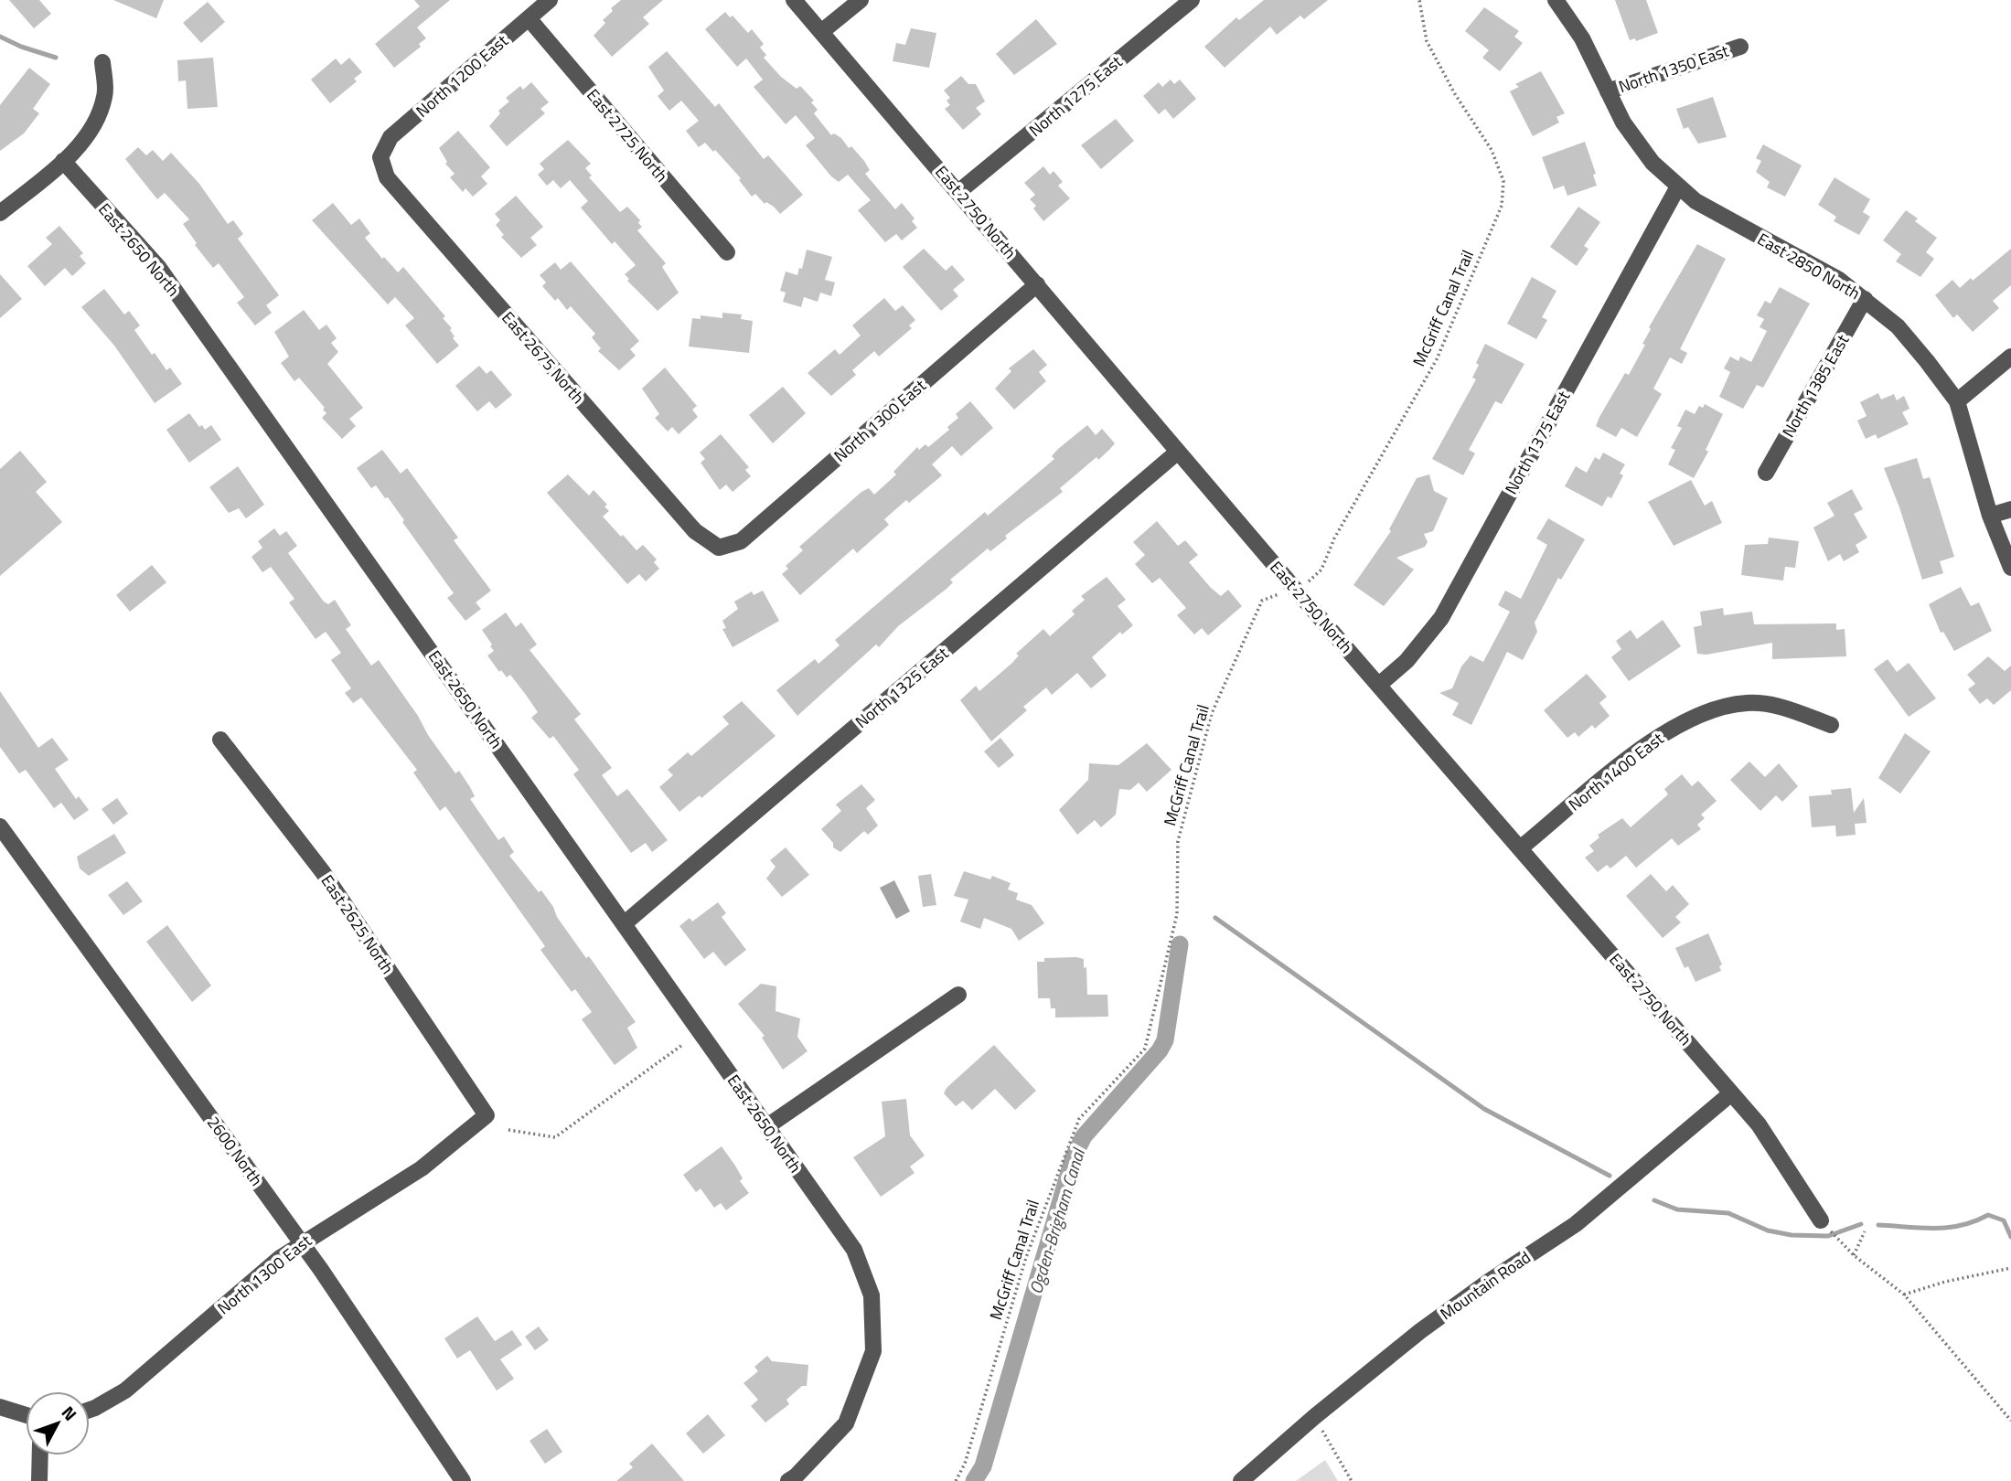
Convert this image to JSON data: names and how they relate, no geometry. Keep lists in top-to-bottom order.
{
  "streets": {
    "street": [
      "North 1350 East",
      "North 1200 East",
      "North 1275 East",
      "East 2725 North",
      "East 2750 North",
      "East 2650 North",
      "East 2850 North",
      "East 2675 North",
      "North 1385 East",
      "North 1300 East",
      "North 1375 East",
      "North 1325 East",
      "North 1400 East",
      "East 2625 North",
      "2600 North",
      "Mountain Road"
    ],
    "path": ["McGriff Canal Trail"]
  },
  "crossings": [
    ["North 1350 East", "East 2850 North"],
    ["North 1200 East", "East 2725 North"],
    ["North 1200 East", "East 2675 North"],
    ["North 1275 East", "East 2750 North"],
    ["East 2750 North", "McGriff Canal Trail"],
    ["East 2750 North", "North 1300 East"],
    ["East 2750 North", "North 1375 East"],
    ["East 2750 North", "North 1325 East"],
    ["East 2750 North", "North 1400 East"],
    ["East 2750 North", "Mountain Road"],
    ["East 2650 North", "North 1325 East"],
    ["East 2850 North", "North 1385 East"],
    ["East 2850 North", "North 1375 East"],
    ["East 2675 North", "North 1300 East"],
    ["North 1300 East", "East 2625 North"],
    ["North 1300 East", "2600 North"]
  ],
  "water": ["Ogden-Brigham Canal"],
  "north": "top right"
}
